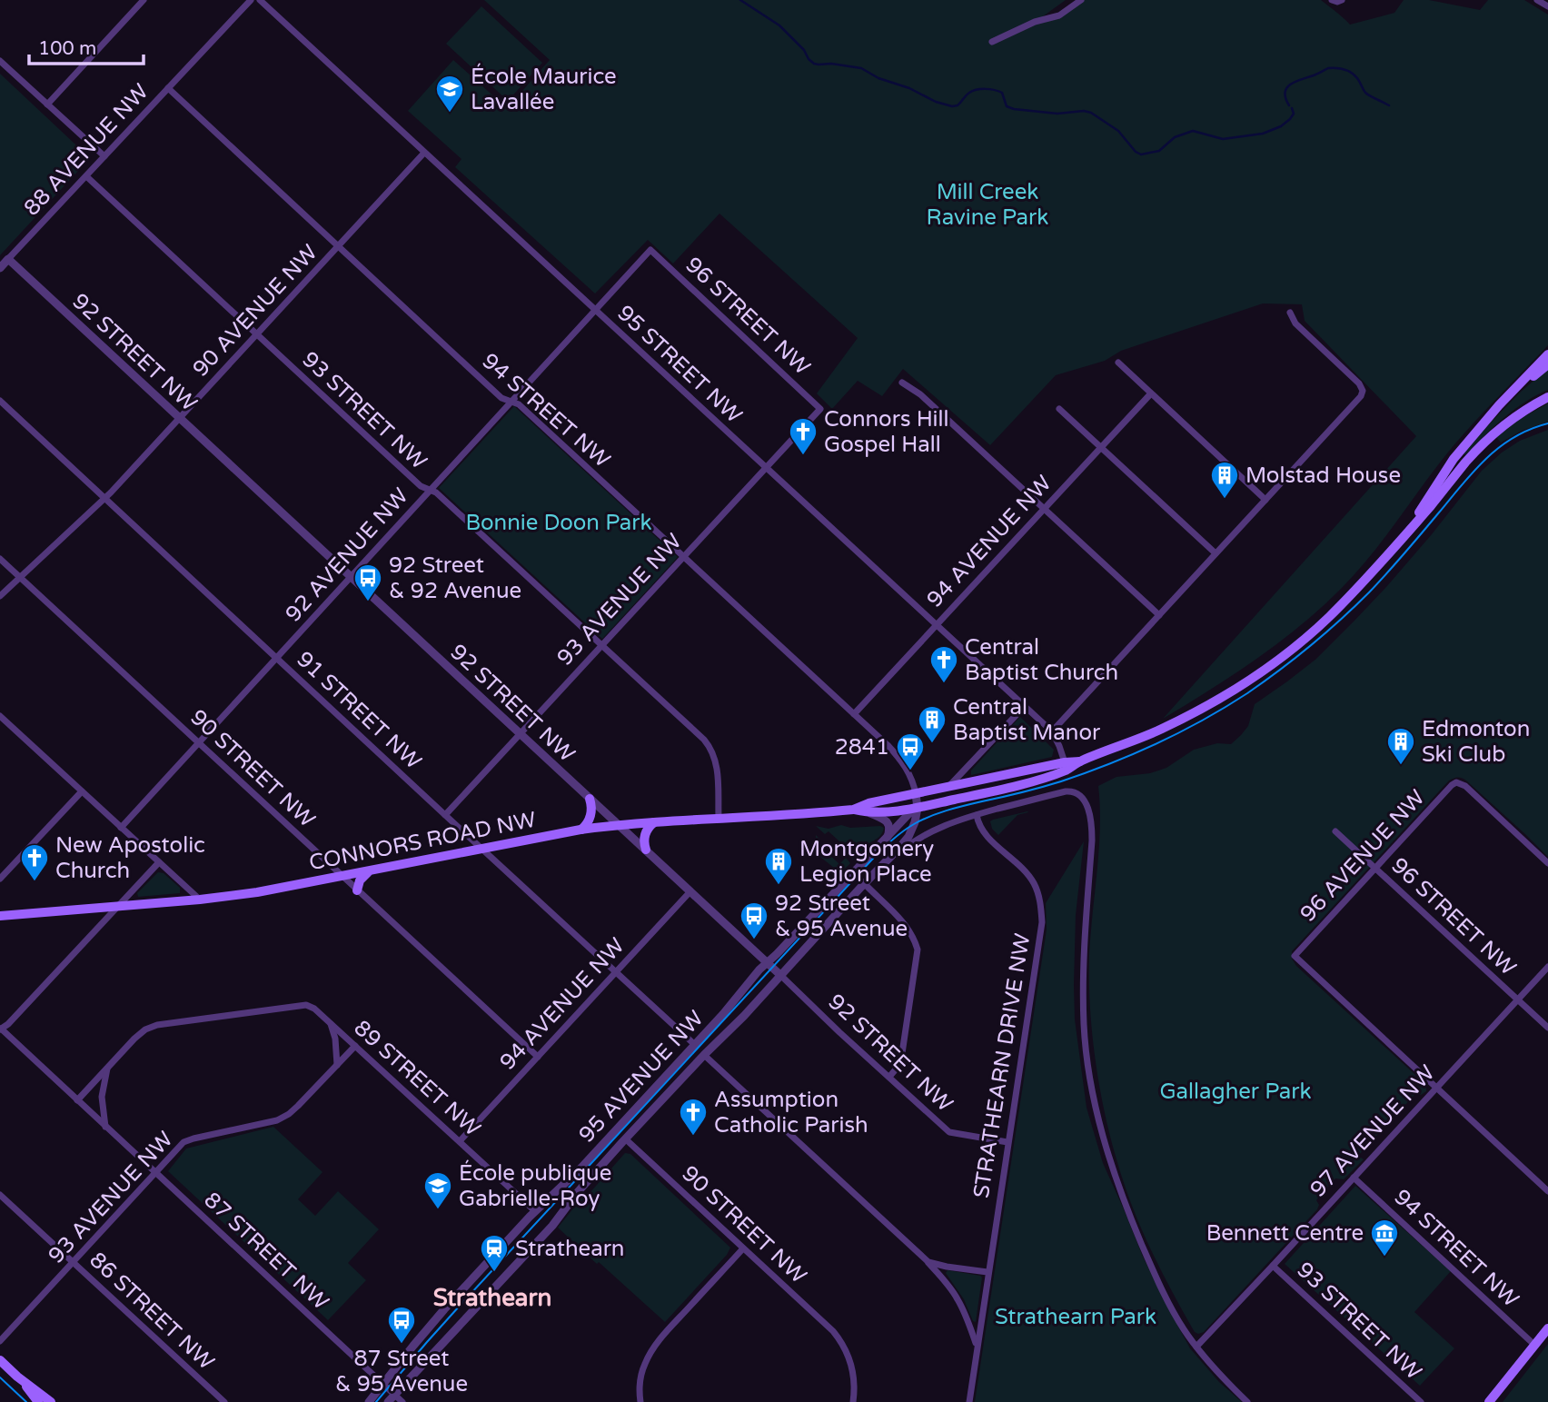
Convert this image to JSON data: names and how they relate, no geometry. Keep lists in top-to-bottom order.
{
  "streets": {
    "main road": ["CONNORS ROAD NW"],
    "street": [
      "88 AVENUE NW",
      "90 AVENUE NW",
      "96 STREET NW",
      "92 STREET NW",
      "95 STREET NW",
      "93 STREET NW",
      "94 STREET NW",
      "94 AVENUE NW",
      "92 AVENUE NW",
      "93 AVENUE NW",
      "91 STREET NW",
      "90 STREET NW",
      "96 AVENUE NW",
      "STRATHEARN DRIVE NW",
      "95 AVENUE NW",
      "89 STREET NW",
      "97 AVENUE NW",
      "87 STREET NW",
      "86 STREET NW"
    ]
  },
  "crossings": [
    ["88 AVENUE NW", "92 STREET NW"],
    ["88 AVENUE NW", "93 STREET NW"],
    ["88 AVENUE NW", "94 STREET NW"],
    ["90 AVENUE NW", "92 STREET NW"],
    ["90 AVENUE NW", "95 STREET NW"],
    ["90 AVENUE NW", "93 STREET NW"],
    ["90 AVENUE NW", "94 STREET NW"],
    ["90 AVENUE NW", "91 STREET NW"],
    ["90 AVENUE NW", "90 STREET NW"],
    ["96 STREET NW", "92 AVENUE NW"],
    ["96 STREET NW", "93 AVENUE NW"],
    ["96 STREET NW", "96 AVENUE NW"],
    ["96 STREET NW", "97 AVENUE NW"],
    ["92 STREET NW", "94 AVENUE NW"],
    ["92 STREET NW", "92 AVENUE NW"],
    ["92 STREET NW", "93 AVENUE NW"],
    ["92 STREET NW", "CONNORS ROAD NW"],
    ["92 STREET NW", "STRATHEARN DRIVE NW"],
    ["92 STREET NW", "95 AVENUE NW"],
    ["95 STREET NW", "94 AVENUE NW"],
    ["95 STREET NW", "92 AVENUE NW"],
    ["95 STREET NW", "93 AVENUE NW"],
    ["95 STREET NW", "CONNORS ROAD NW"],
    ["93 STREET NW", "92 AVENUE NW"],
    ["93 STREET NW", "93 AVENUE NW"],
    ["93 STREET NW", "CONNORS ROAD NW"],
    ["93 STREET NW", "97 AVENUE NW"],
    ["94 STREET NW", "94 AVENUE NW"],
    ["94 STREET NW", "92 AVENUE NW"],
    ["94 STREET NW", "93 AVENUE NW"],
    ["94 STREET NW", "CONNORS ROAD NW"],
    ["94 STREET NW", "95 AVENUE NW"],
    ["94 STREET NW", "97 AVENUE NW"],
    ["94 AVENUE NW", "91 STREET NW"],
    ["94 AVENUE NW", "90 STREET NW"],
    ["94 AVENUE NW", "89 STREET NW"],
    ["92 AVENUE NW", "91 STREET NW"],
    ["92 AVENUE NW", "90 STREET NW"],
    ["93 AVENUE NW", "91 STREET NW"],
    ["93 AVENUE NW", "89 STREET NW"],
    ["93 AVENUE NW", "87 STREET NW"],
    ["93 AVENUE NW", "86 STREET NW"],
    ["91 STREET NW", "CONNORS ROAD NW"],
    ["91 STREET NW", "95 AVENUE NW"],
    ["90 STREET NW", "CONNORS ROAD NW"],
    ["90 STREET NW", "95 AVENUE NW"],
    ["CONNORS ROAD NW", "95 AVENUE NW"],
    ["96 AVENUE NW", "97 AVENUE NW"],
    ["STRATHEARN DRIVE NW", "95 AVENUE NW"],
    ["95 AVENUE NW", "89 STREET NW"],
    ["95 AVENUE NW", "97 AVENUE NW"],
    ["95 AVENUE NW", "87 STREET NW"]
  ],
  "districts": ["Strathearn"],
  "parks": [
    "Mill Creek Ravine Park",
    "Bonnie Doon Park",
    "Gallagher Park",
    "Strathearn Park"
  ],
  "places": {
    "school or university": ["École Maurice Lavallée", "École publique Gabrielle-Roy"],
    "church": [
      "Connors Hill Gospel Hall",
      "Central Baptist Church",
      "New Apostolic Church",
      "Assumption Catholic Parish"
    ],
    "building": [
      "Molstad House",
      "Central Baptist Manor",
      "Edmonton Ski Club",
      "Montgomery Legion Place"
    ],
    "bus stop": [
      "92 Street & 92 Avenue",
      "2841",
      "92 Street & 95 Avenue",
      "87 Street & 95 Avenue"
    ],
    "museum": ["Bennett Centre"],
    "station": ["Strathearn"]
  },
  "scale_bar": "100 m"
}
